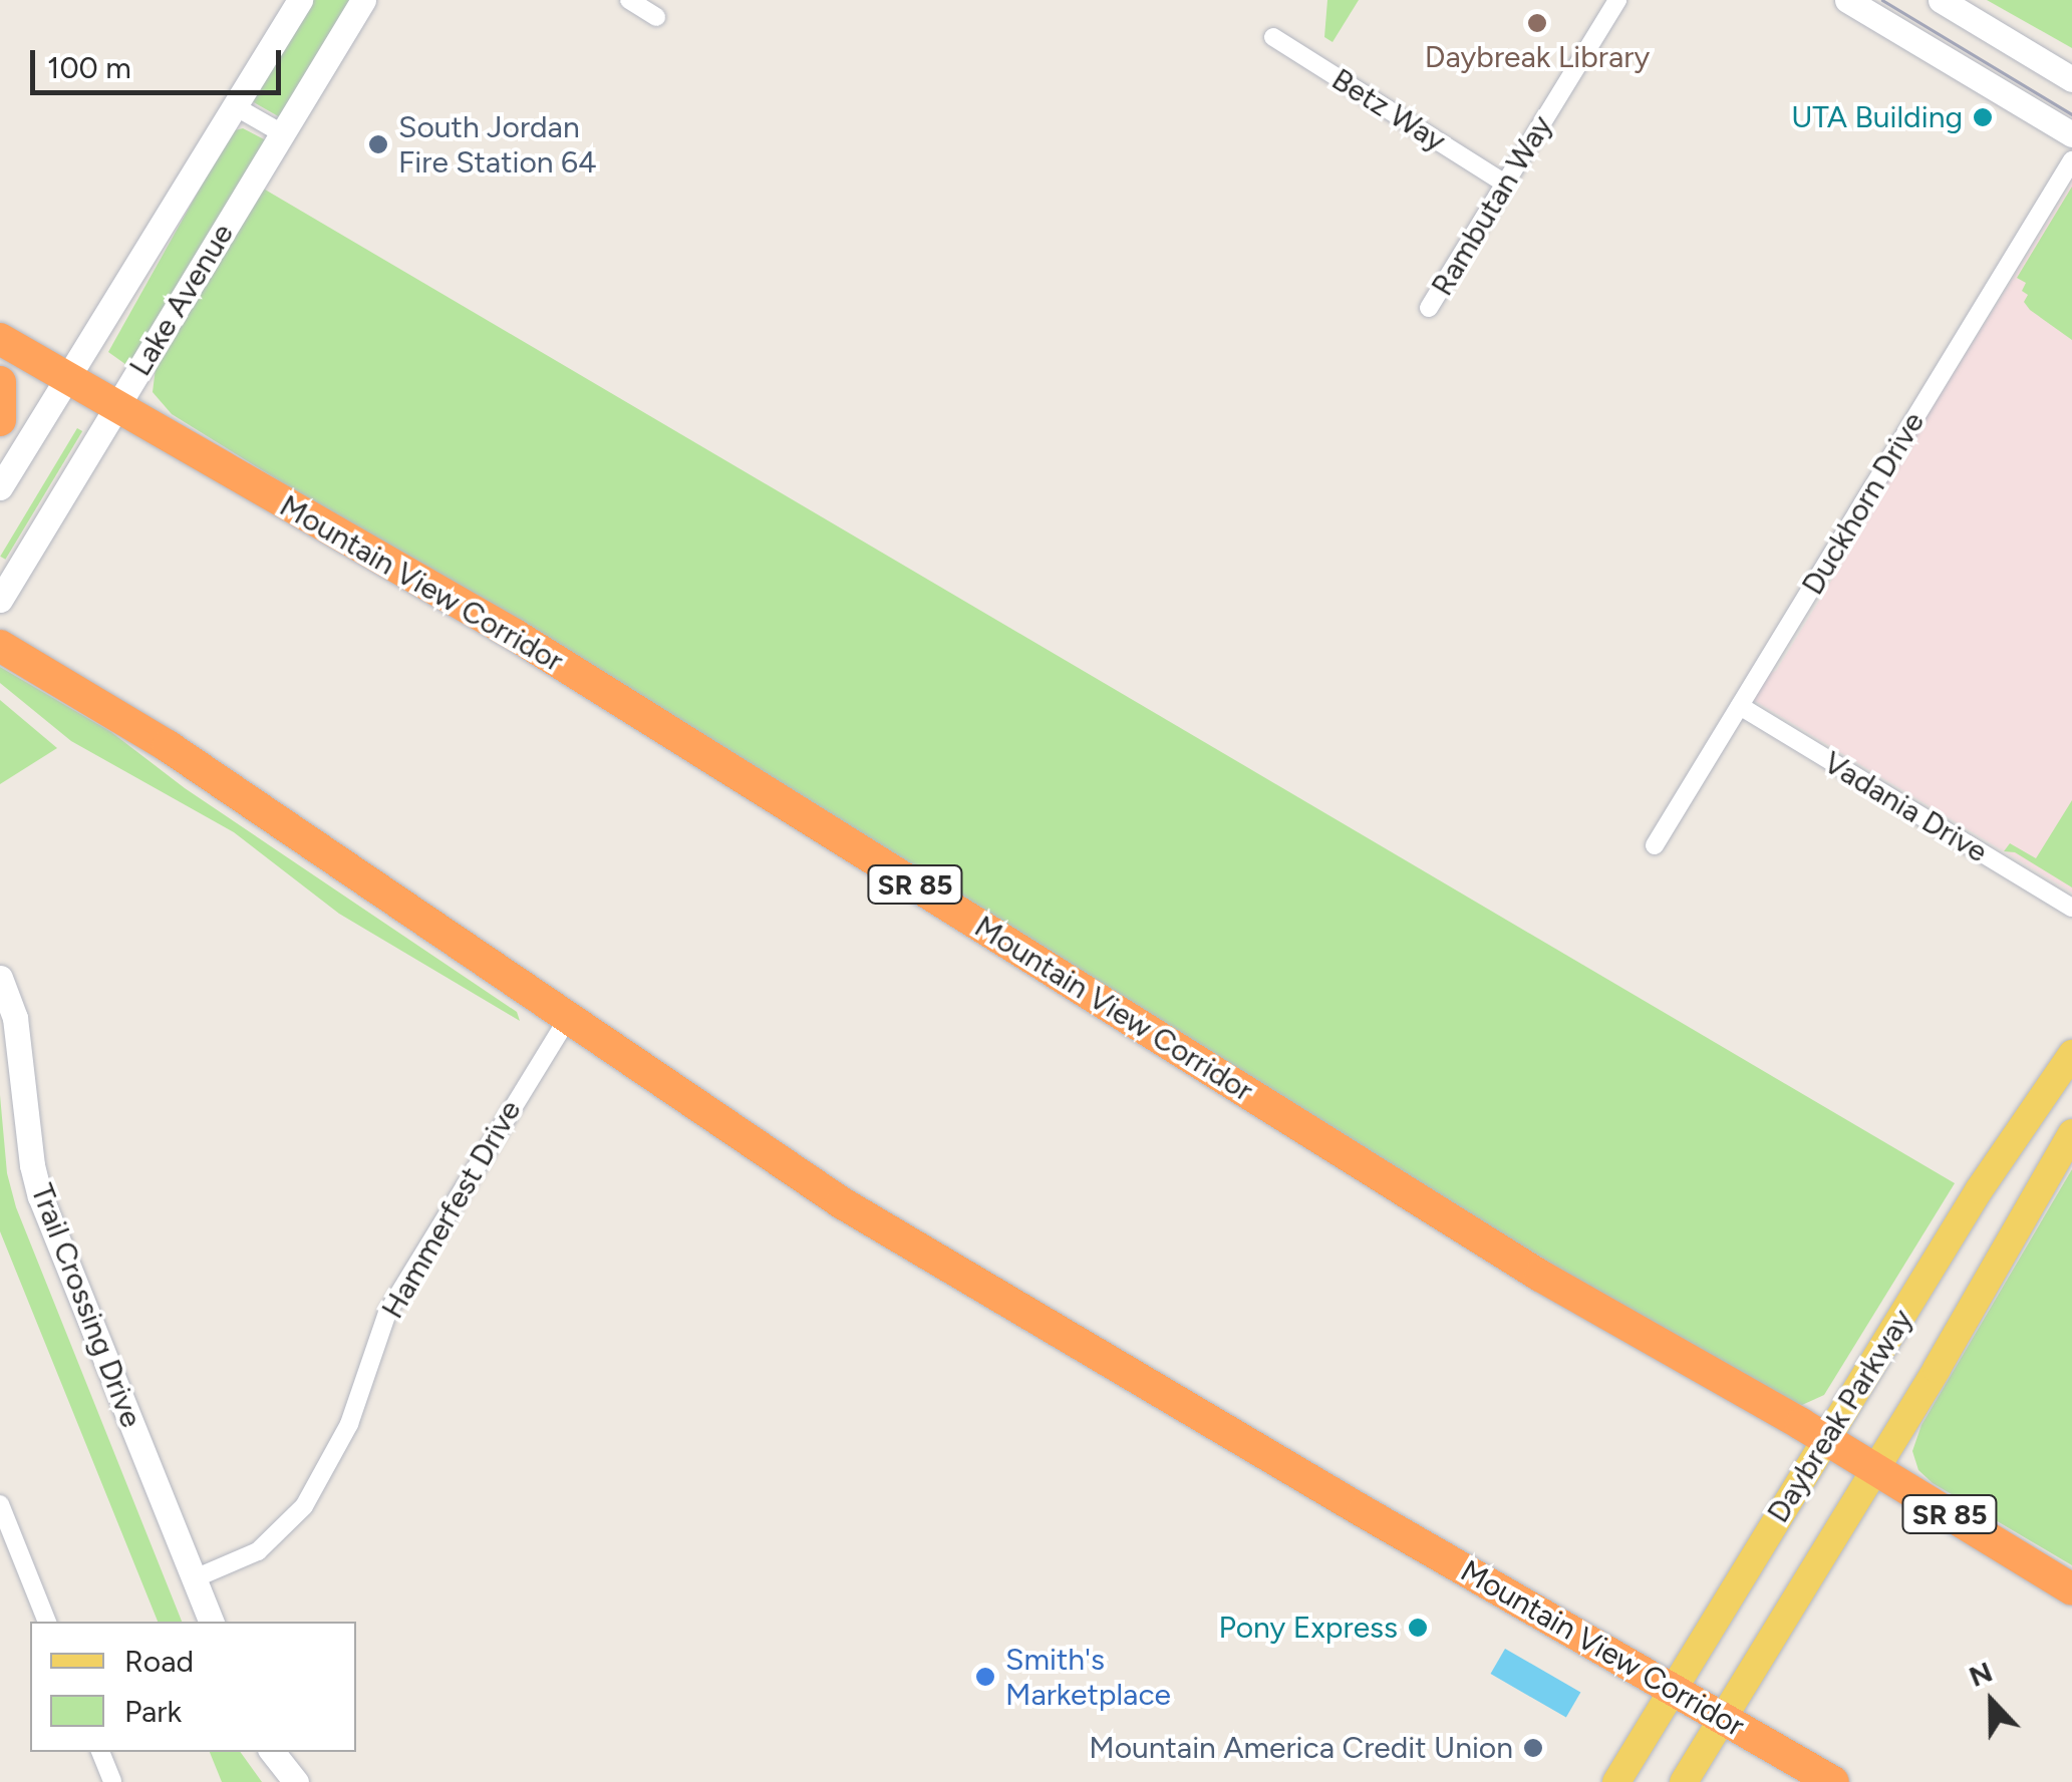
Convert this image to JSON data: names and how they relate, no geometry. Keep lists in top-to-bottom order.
{
  "streets": {
    "highway": ["Mountain View Corridor", "SR 85"],
    "main road": ["Daybreak Parkway"],
    "street": [
      "Betz Way",
      "Rambutan Way",
      "Lake Avenue",
      "Duckhorn Drive",
      "Vadania Drive",
      "Hammerfest Drive",
      "Trail Crossing Drive"
    ]
  },
  "crossings": [
    ["Betz Way", "Rambutan Way"],
    ["Lake Avenue", "Mountain View Corridor"],
    ["Duckhorn Drive", "Vadania Drive"],
    ["Mountain View Corridor", "Hammerfest Drive"],
    ["Mountain View Corridor", "Daybreak Parkway"],
    ["Hammerfest Drive", "Trail Crossing Drive"]
  ],
  "places": [
    "Daybreak Library",
    "UTA Building",
    "South Jordan Fire Station 64",
    "Pony Express",
    "Smith's Marketplace",
    "Mountain America Credit Union"
  ],
  "legend": ["Road", "Park"],
  "scale_bar": "100 m",
  "north": "top"
}
